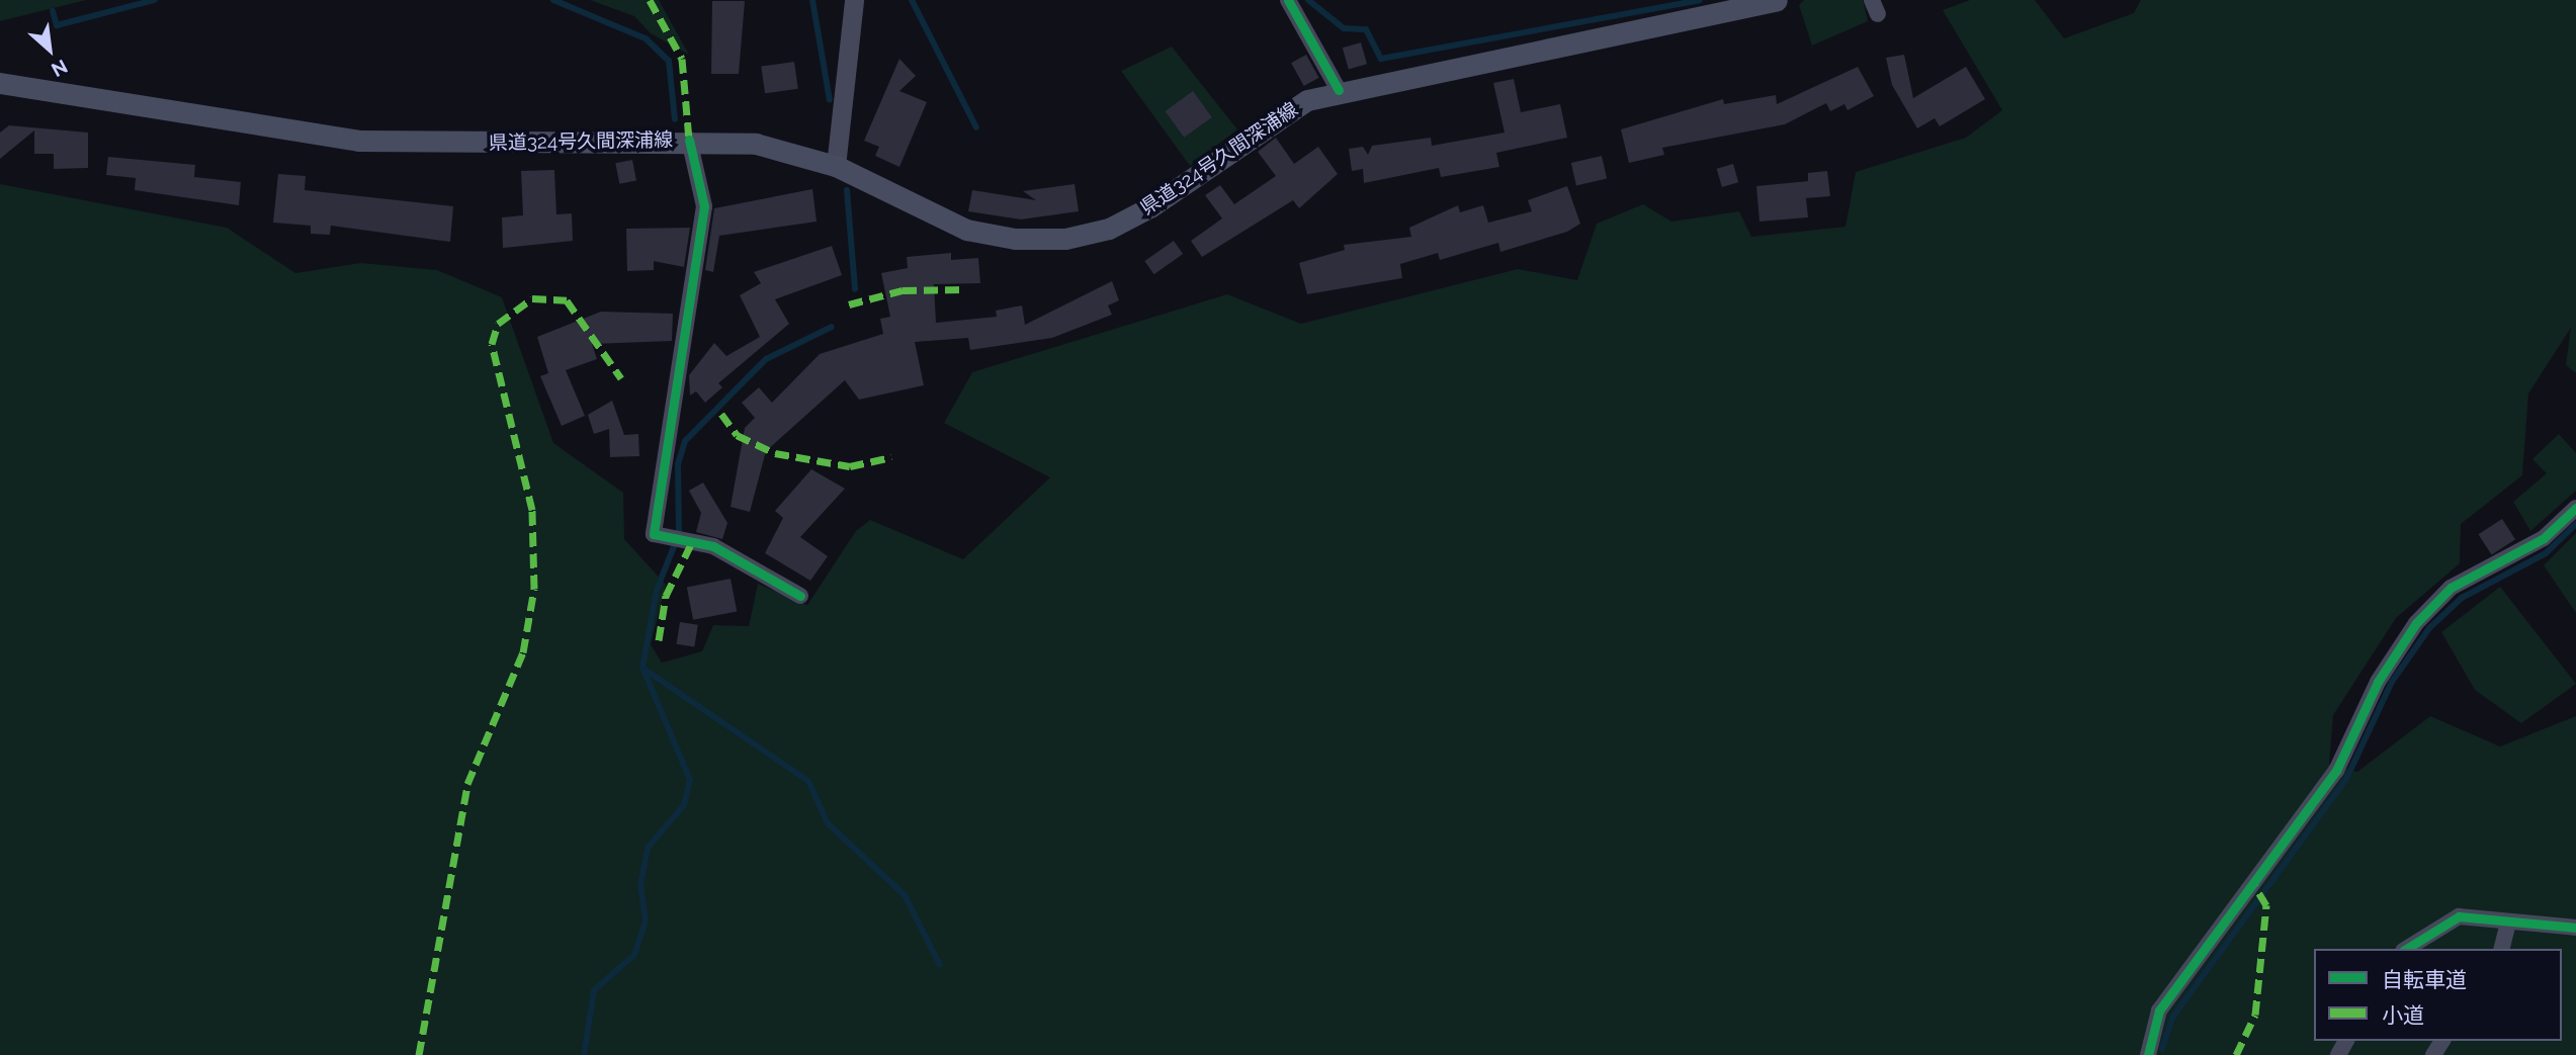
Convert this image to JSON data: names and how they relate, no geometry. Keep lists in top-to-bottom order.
{
  "streets": {
    "main road": ["県道324号久間深浦線"]
  },
  "legend": ["自転車道", "小道"],
  "north": "bottom right"
}
